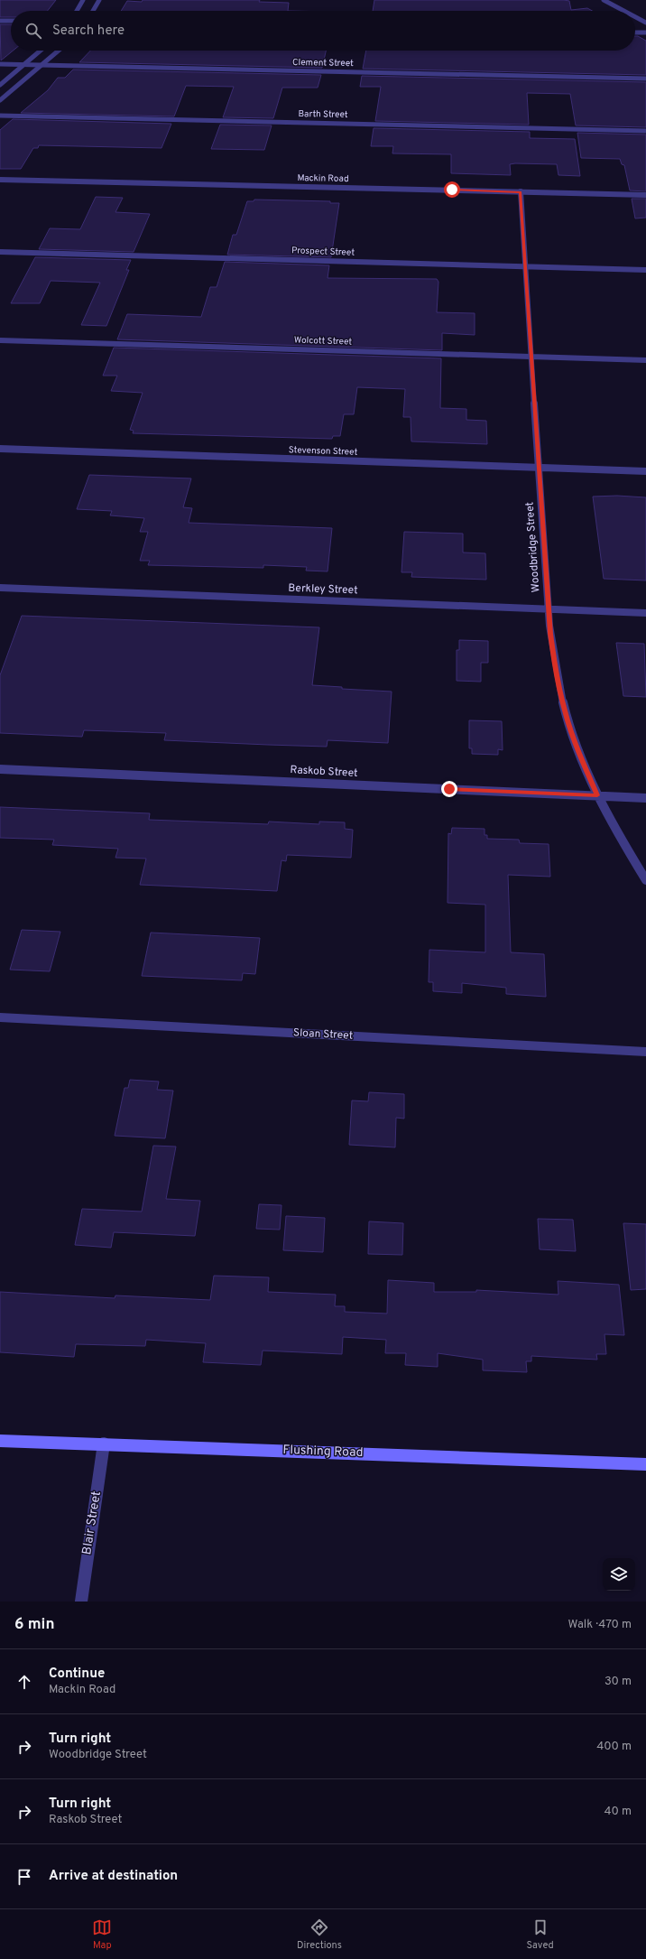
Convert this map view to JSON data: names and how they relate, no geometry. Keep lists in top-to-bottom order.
{
  "streets": {
    "main road": ["Flushing Road"],
    "street": [
      "Clement Street",
      "Barth Street",
      "Mackin Road",
      "Prospect Street",
      "Wolcott Street",
      "Stevenson Street",
      "Woodbridge Street",
      "Berkley Street",
      "Raskob Street",
      "Sloan Street",
      "Blair Street"
    ]
  },
  "crossings": [
    ["Mackin Road", "Woodbridge Street"],
    ["Prospect Street", "Woodbridge Street"],
    ["Wolcott Street", "Woodbridge Street"],
    ["Stevenson Street", "Woodbridge Street"],
    ["Woodbridge Street", "Berkley Street"],
    ["Woodbridge Street", "Raskob Street"],
    ["Flushing Road", "Blair Street"]
  ],
  "page": {
    "search": "Search here",
    "heading": ["6 min", "Walk · 470 m"],
    "list": [
      ["Continue", "Mackin Road", "30 m"],
      ["Turn right", "Woodbridge Street", "400 m"],
      ["Turn right", "Raskob Street", "40 m"],
      "Arrive at destination"
    ],
    "nav": ["Map", "Directions", "Saved"]
  }
}
